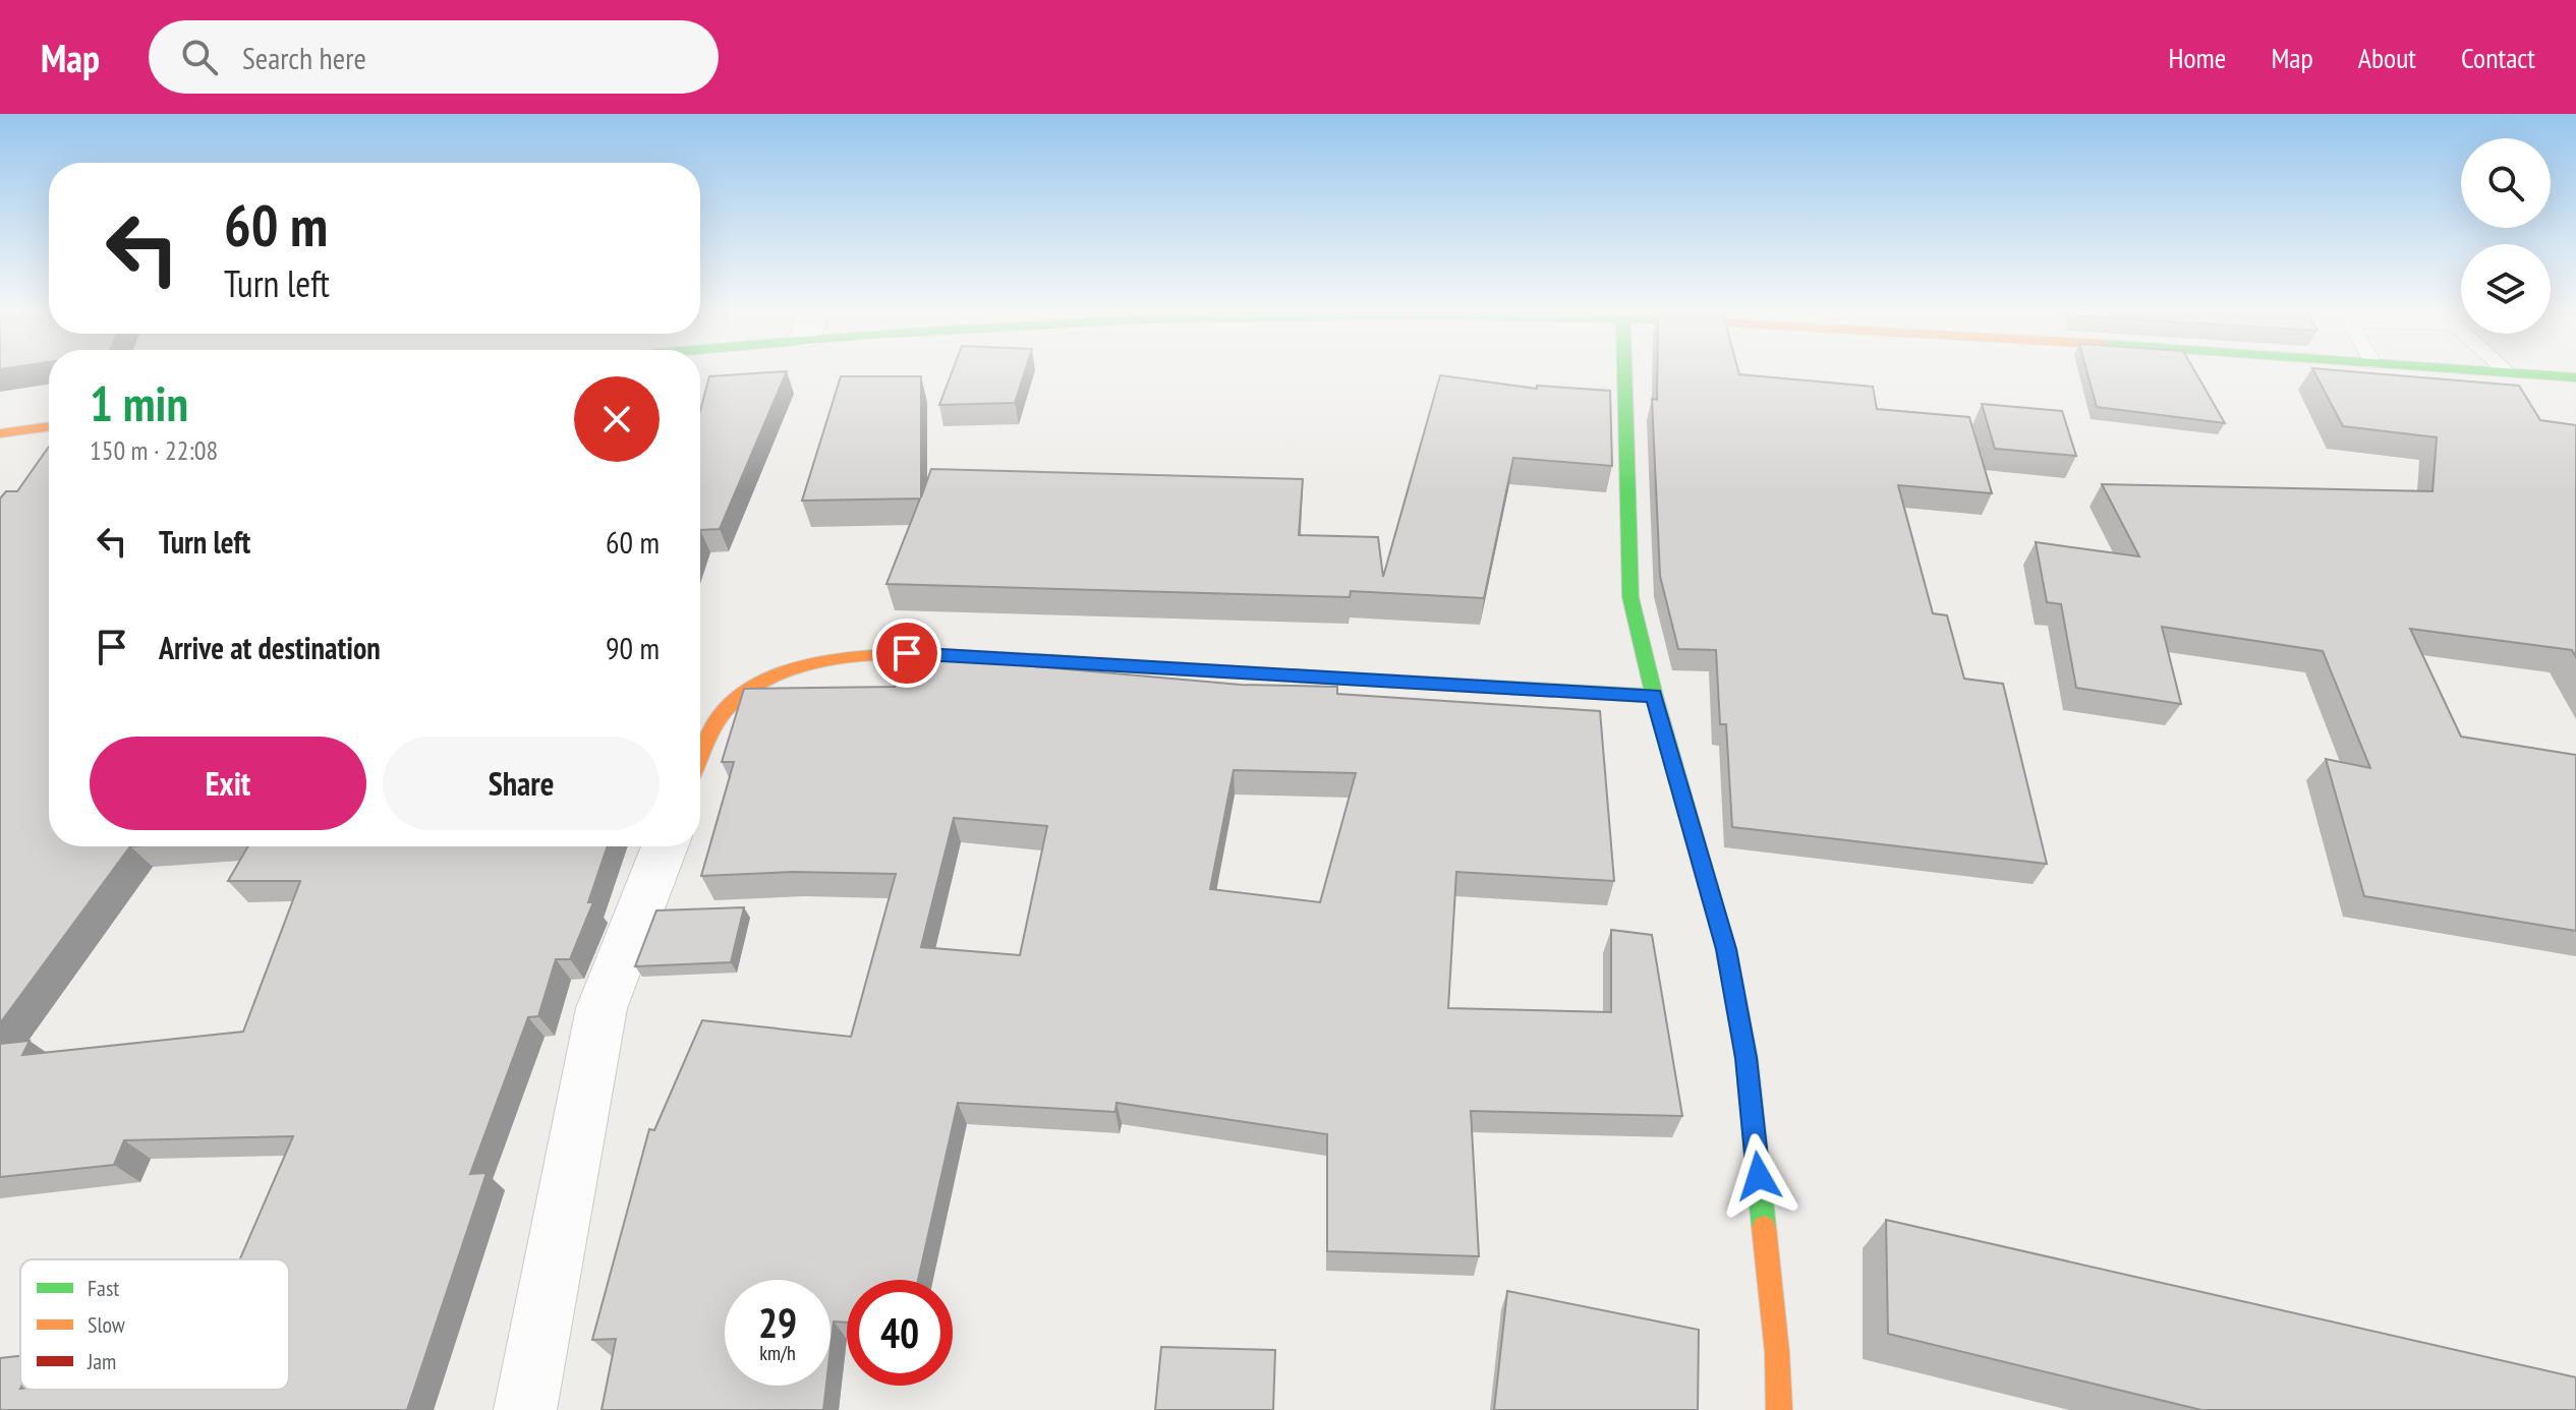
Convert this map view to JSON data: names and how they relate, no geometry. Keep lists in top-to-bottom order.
{
  "legend": ["Fast", "Slow", "Jam"],
  "page": {
    "header": "Map",
    "search": "Search here",
    "nav": [
      "Home",
      "Map",
      "About",
      "Contact"
    ],
    "turn": ["60 m", "Turn left"],
    "heading": ["1 min", "150 m · 22:08"],
    "list": [
      {
        "name": "Turn left",
        "value": "60 m"
      },
      {
        "name": "Arrive at destination",
        "value": "90 m"
      }
    ],
    "buttons": ["Exit", "Share"],
    "speed": "29 km/h",
    "limit": "40"
  }
}
